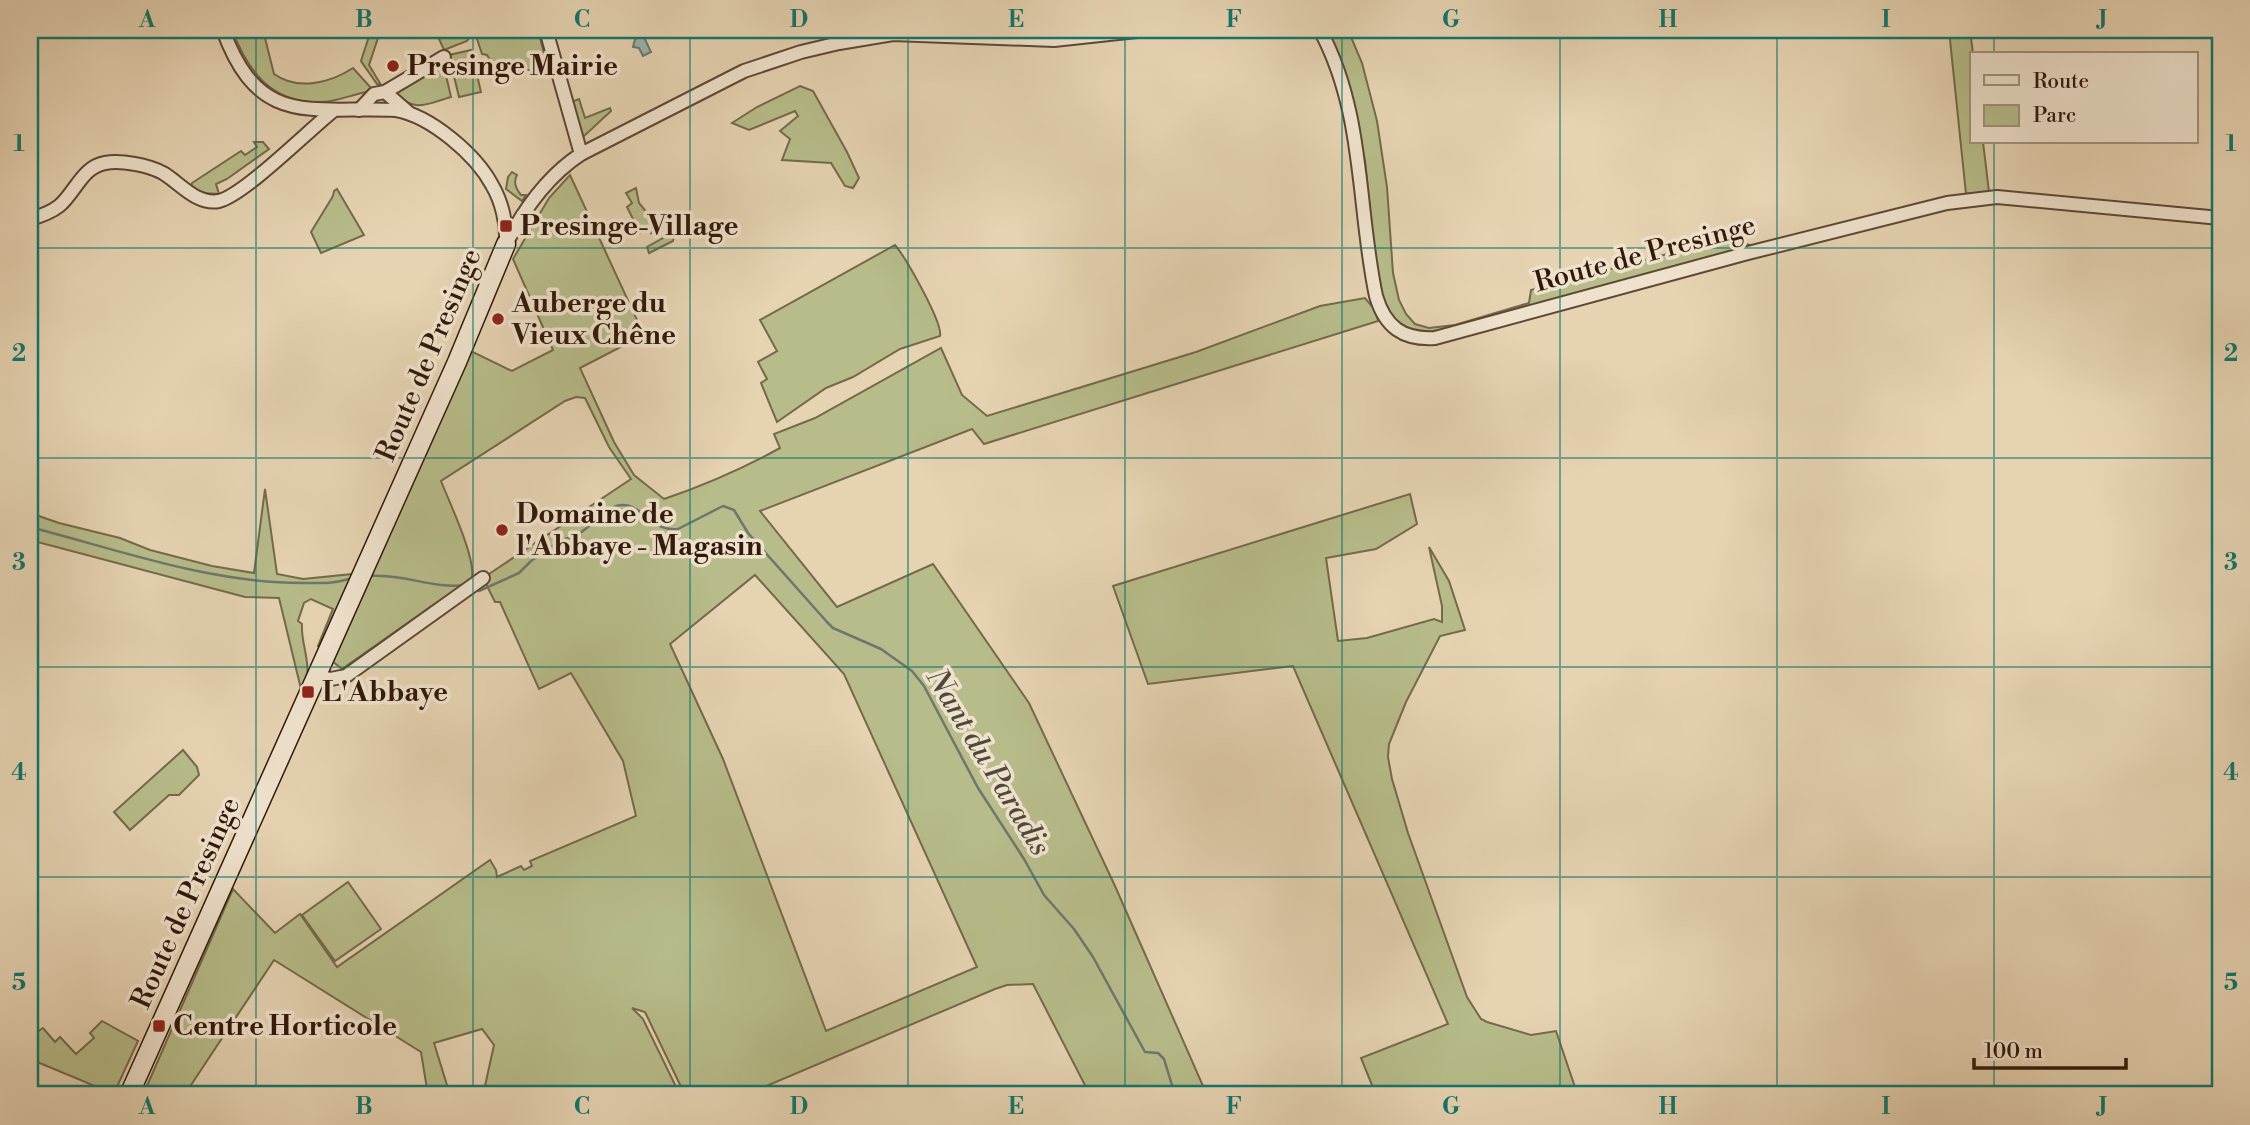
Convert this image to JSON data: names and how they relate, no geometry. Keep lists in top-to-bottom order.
{
  "streets": {
    "street": ["Route de Presinge"]
  },
  "water": ["Nant du Paradis"],
  "places": {
    "other": ["Presinge Mairie", "Auberge du Vieux Chêne", "Domaine de l'Abbaye - Magasin"],
    "transit": ["Presinge-Village", "L'Abbaye", "Centre Horticole"]
  },
  "legend": ["Route", "Parc"],
  "scale_bar": "100 m",
  "grid": {
    "columns": [
      "A",
      "B",
      "C",
      "D",
      "E",
      "F",
      "G",
      "H",
      "I",
      "J"
    ],
    "rows": [
      "1",
      "2",
      "3",
      "4",
      "5"
    ]
  }
}
